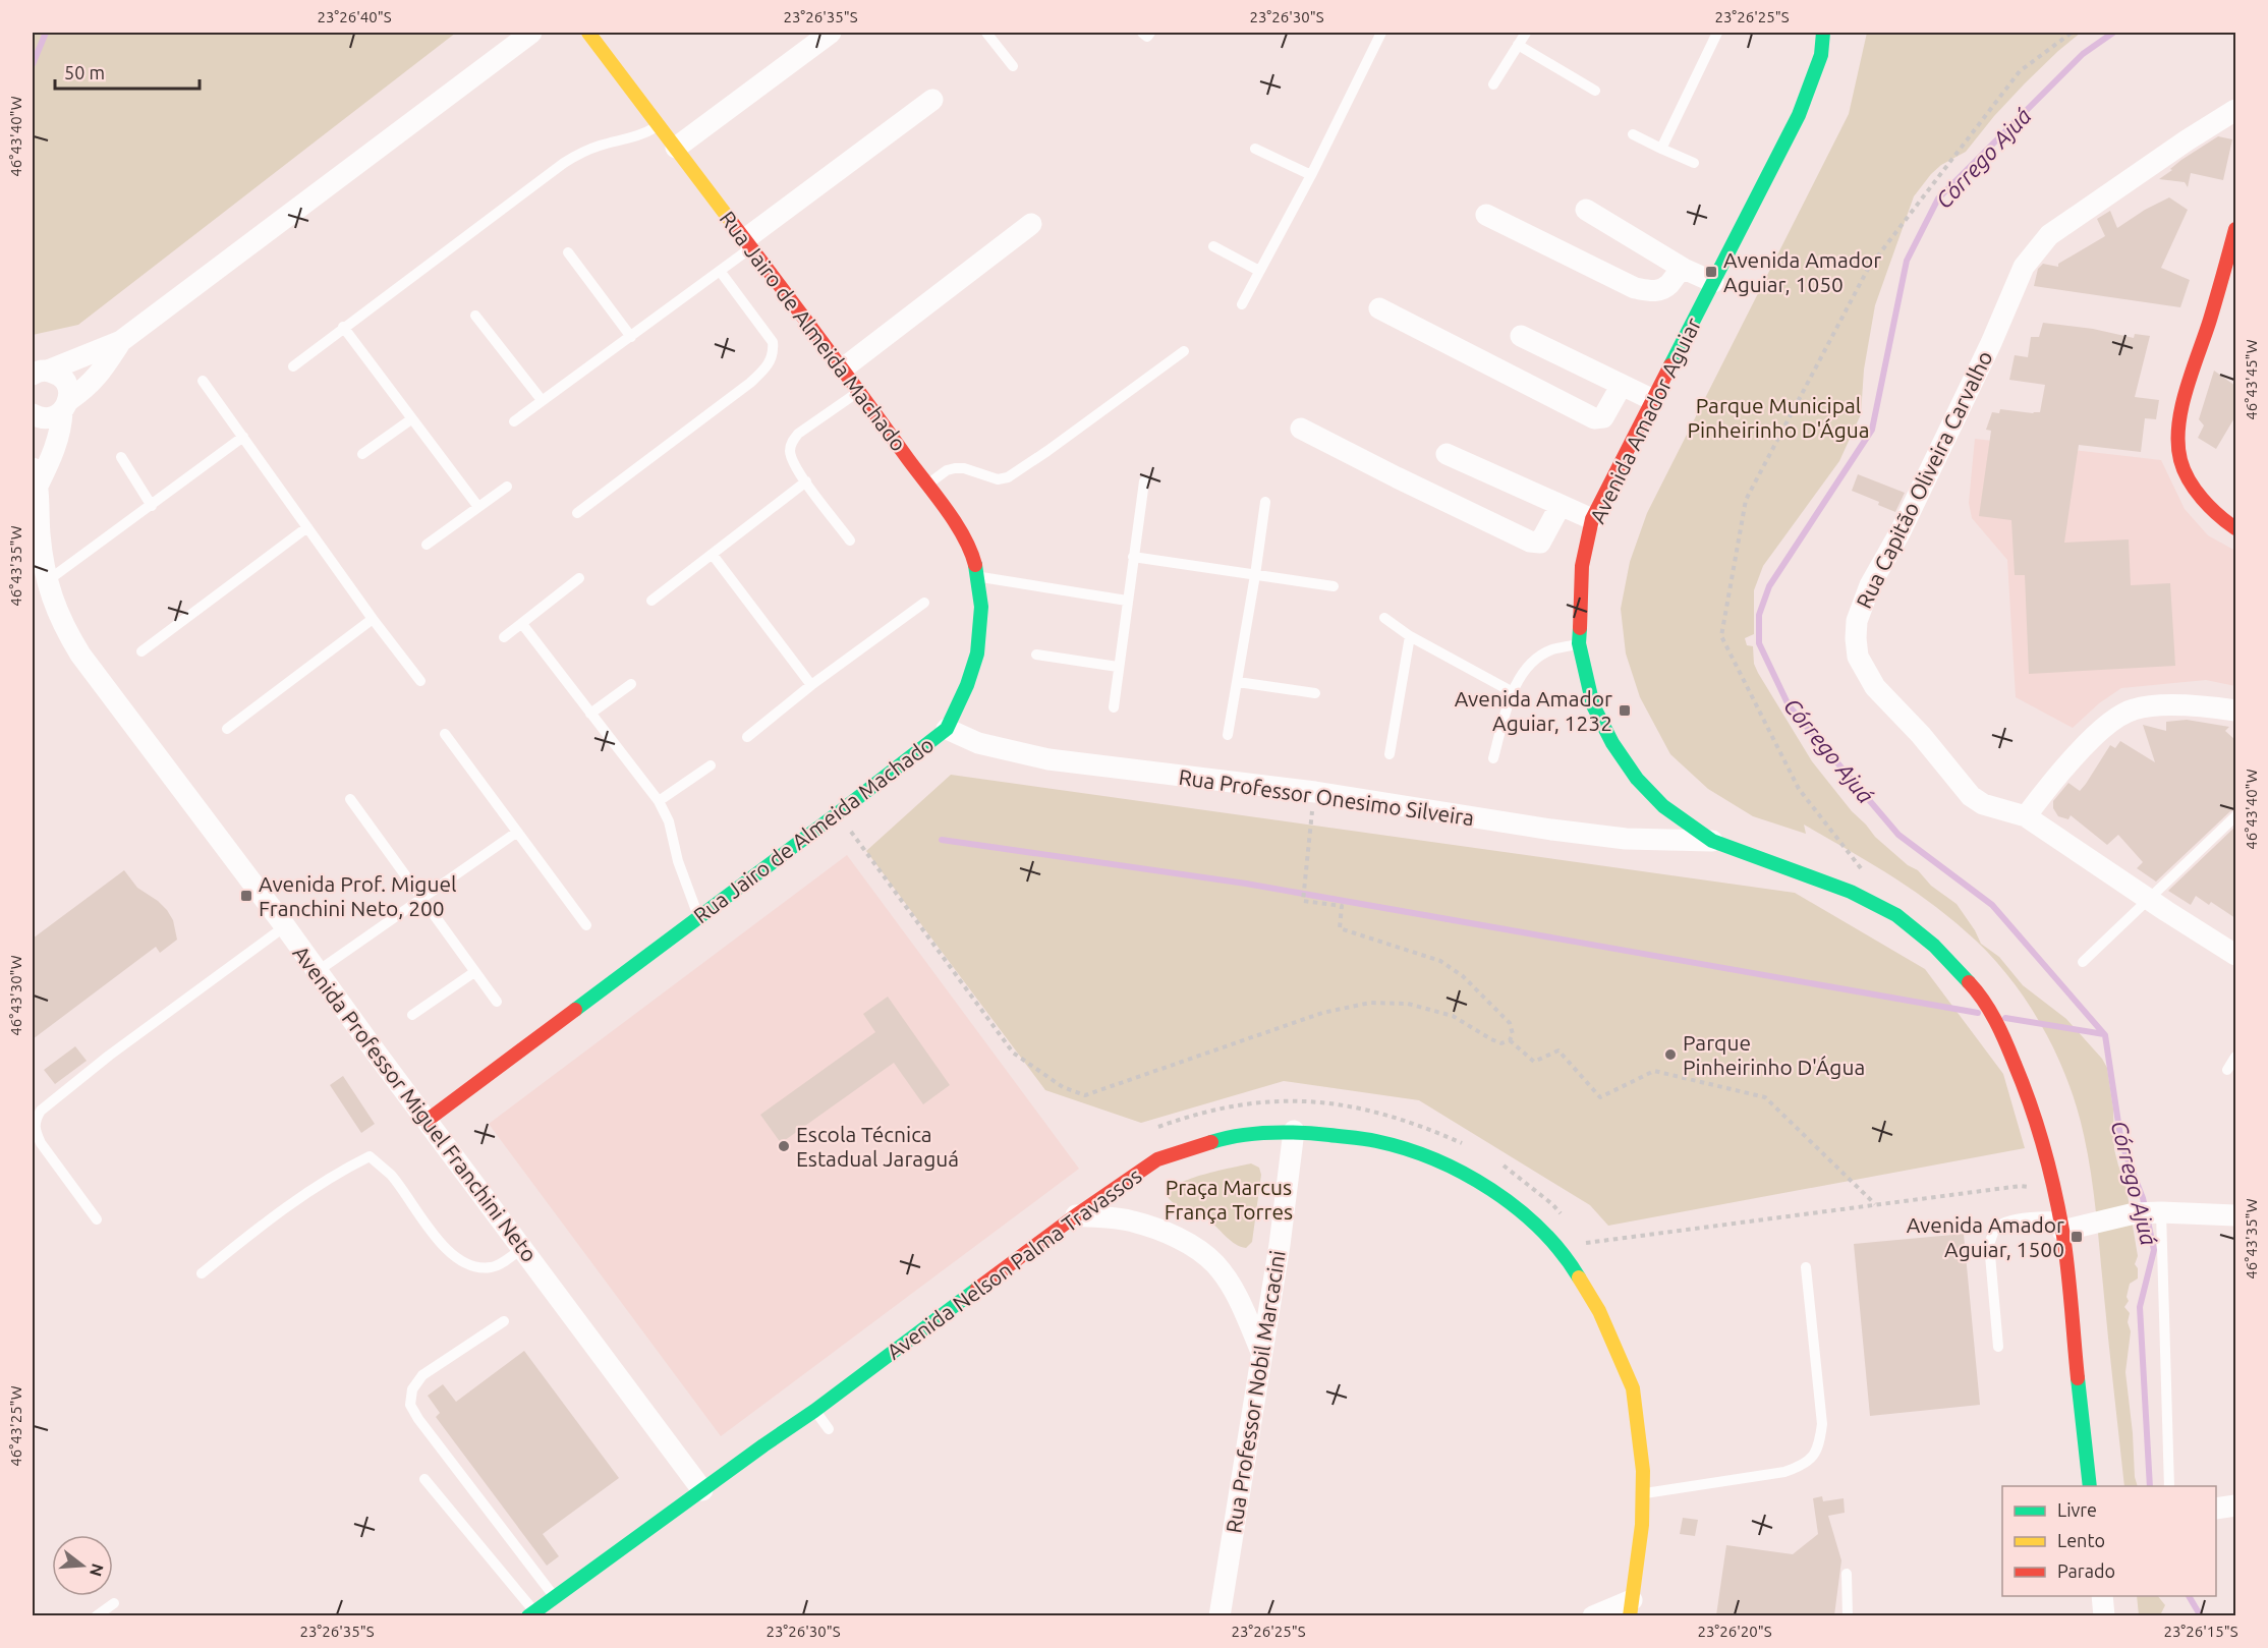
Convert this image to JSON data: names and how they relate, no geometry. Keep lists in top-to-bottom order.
{
  "streets": {
    "street": [
      "Rua Jairo de Almeida Machado",
      "Avenida Amador Aguiar",
      "Rua Capitão Oliveira Carvalho",
      "Rua Professor Onesimo Silveira",
      "Avenida Professor Miguel Franchini Neto",
      "Avenida Nelson Palma Travassos",
      "Rua Professor Nobil Marcacini"
    ]
  },
  "crossings": [
    ["Rua Jairo de Almeida Machado", "Rua Professor Onesimo Silveira"],
    ["Rua Jairo de Almeida Machado", "Avenida Professor Miguel Franchini Neto"],
    ["Avenida Amador Aguiar", "Rua Professor Onesimo Silveira"],
    ["Avenida Professor Miguel Franchini Neto", "Avenida Nelson Palma Travassos"],
    ["Avenida Nelson Palma Travassos", "Rua Professor Nobil Marcacini"]
  ],
  "water": ["Córrego Ajuá"],
  "parks": ["Parque Municipal Pinheirinho D'Água", "Praça Marcus França Torres"],
  "places": {
    "transit": [
      "Avenida Amador Aguiar, 1050",
      "Avenida Amador Aguiar, 1232",
      "Avenida Prof. Miguel Franchini Neto, 200",
      "Avenida Amador Aguiar, 1500"
    ],
    "other": ["Parque Pinheirinho D'Água", "Escola Técnica Estadual Jaraguá"]
  },
  "legend": ["Livre", "Lento", "Parado"],
  "scale_bar": "50 m",
  "north": "right",
  "coordinates": [
    "23°26'40\"S",
    "23°26'35\"S",
    "23°26'30\"S",
    "23°26'25\"S",
    "46°43'40\"W",
    "46°43'45\"W",
    "46°43'35\"W",
    "46°43'30\"W",
    "46°43'25\"W",
    "23°26'20\"S",
    "23°26'15\"S"
  ]
}
